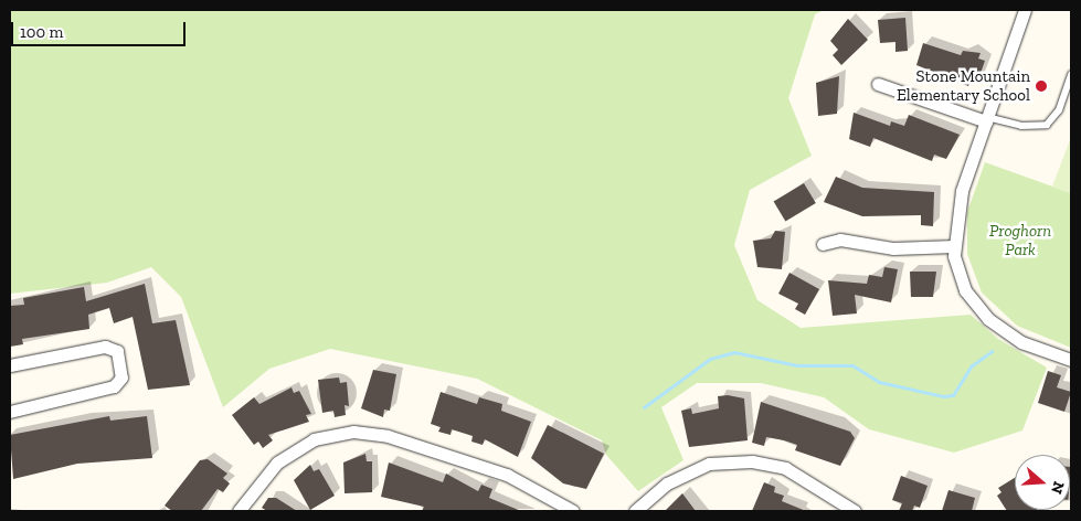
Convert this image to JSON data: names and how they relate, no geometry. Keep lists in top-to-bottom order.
{
  "parks": ["Proghorn Park"],
  "places": ["Stone Mountain Elementary School"],
  "scale_bar": "100 m",
  "north": "right"
}
